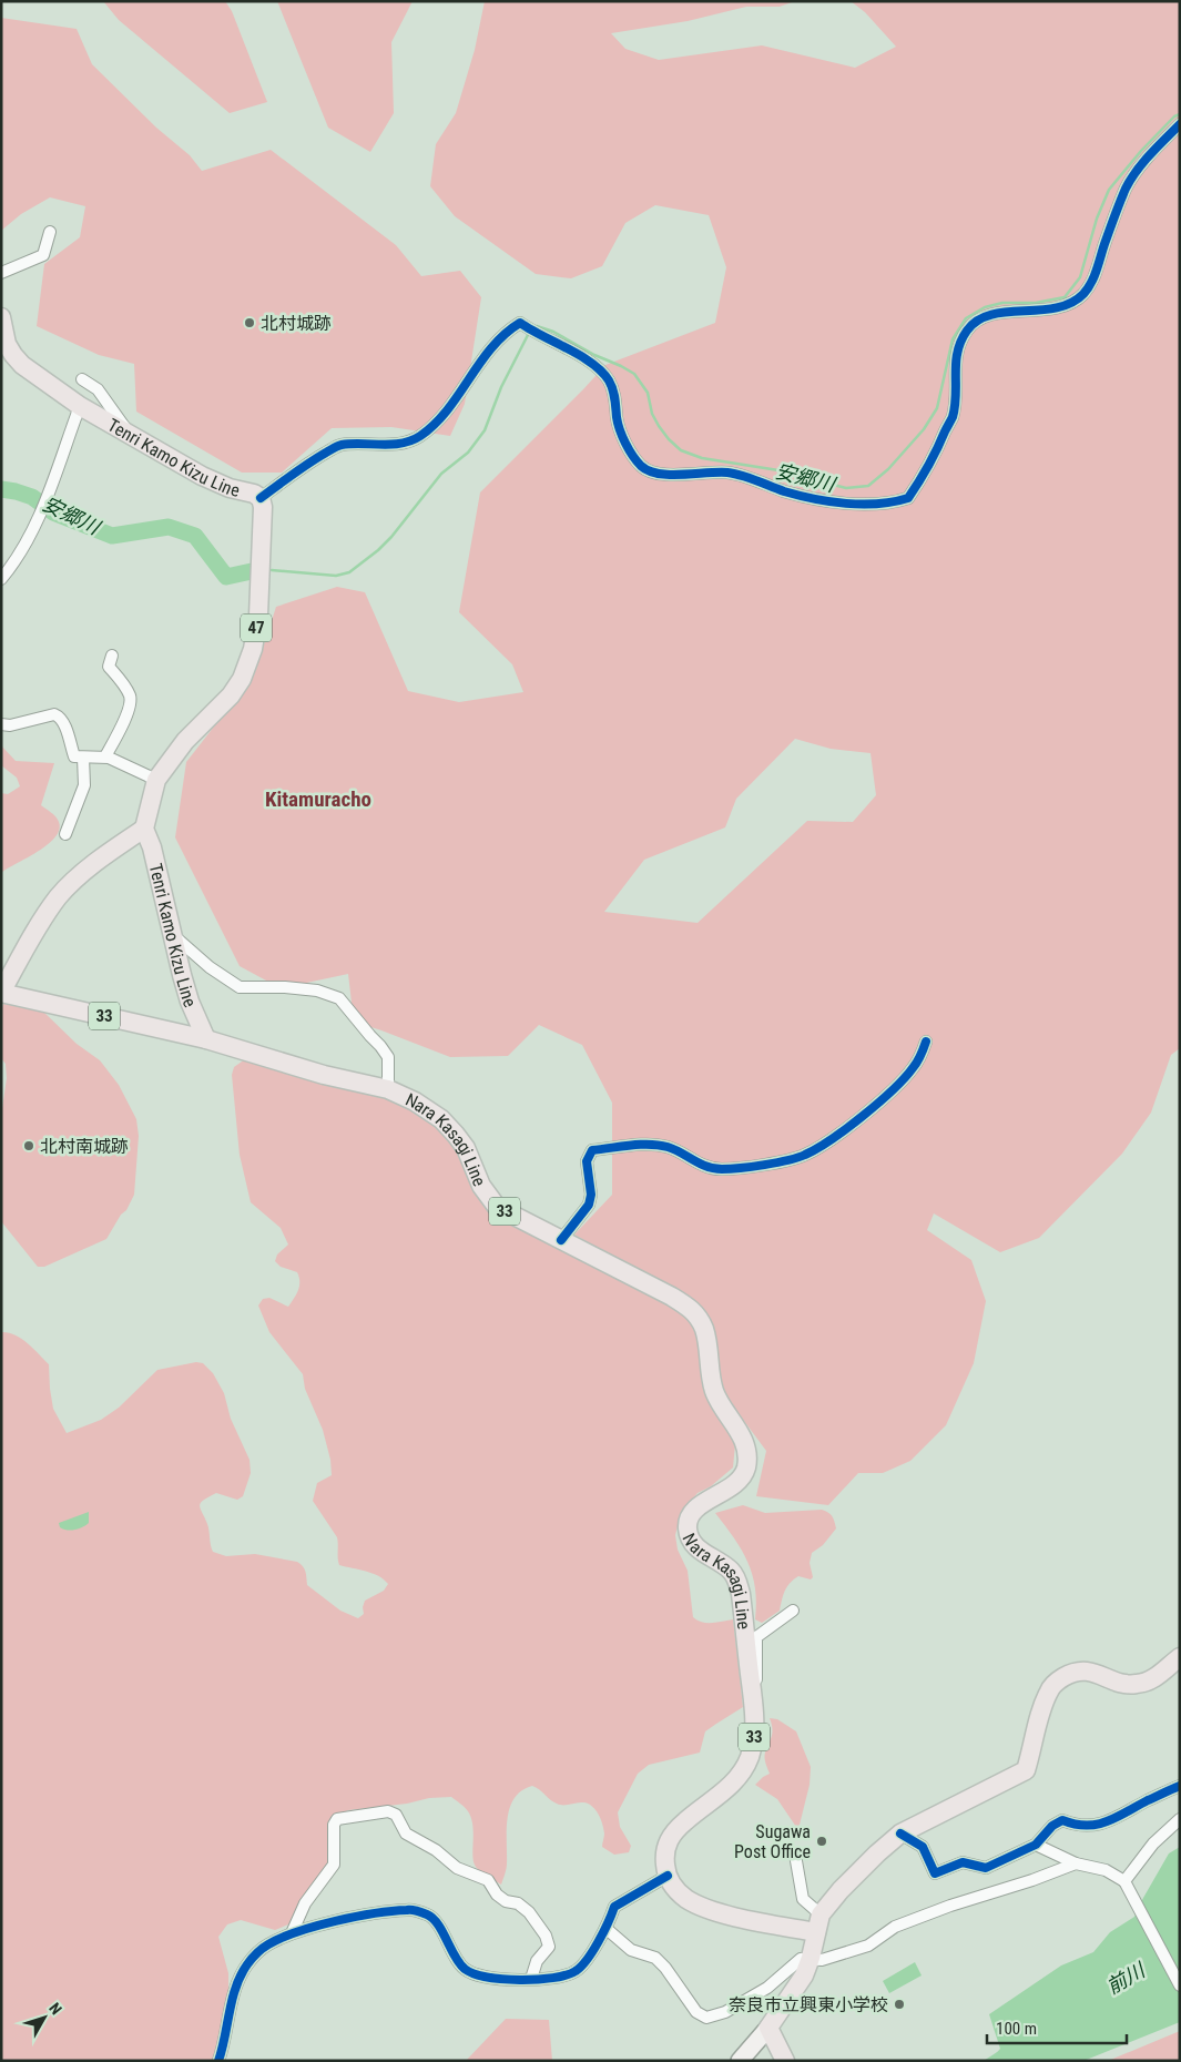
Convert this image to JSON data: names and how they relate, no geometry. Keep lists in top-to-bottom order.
{
  "streets": {
    "main road": [
      "Tenri Kamo Kizu Line",
      "47",
      "33",
      "Nara Kasagi Line"
    ]
  },
  "crossings": [
    ["Tenri Kamo Kizu Line", "Nara Kasagi Line"]
  ],
  "districts": ["Kitamuracho"],
  "water": ["安郷川", "前川"],
  "places": [
    "北村城跡",
    "北村南城跡",
    "Sugawa Post Office",
    "奈良市立興東小学校"
  ],
  "scale_bar": "100 m",
  "north": "top right"
}
